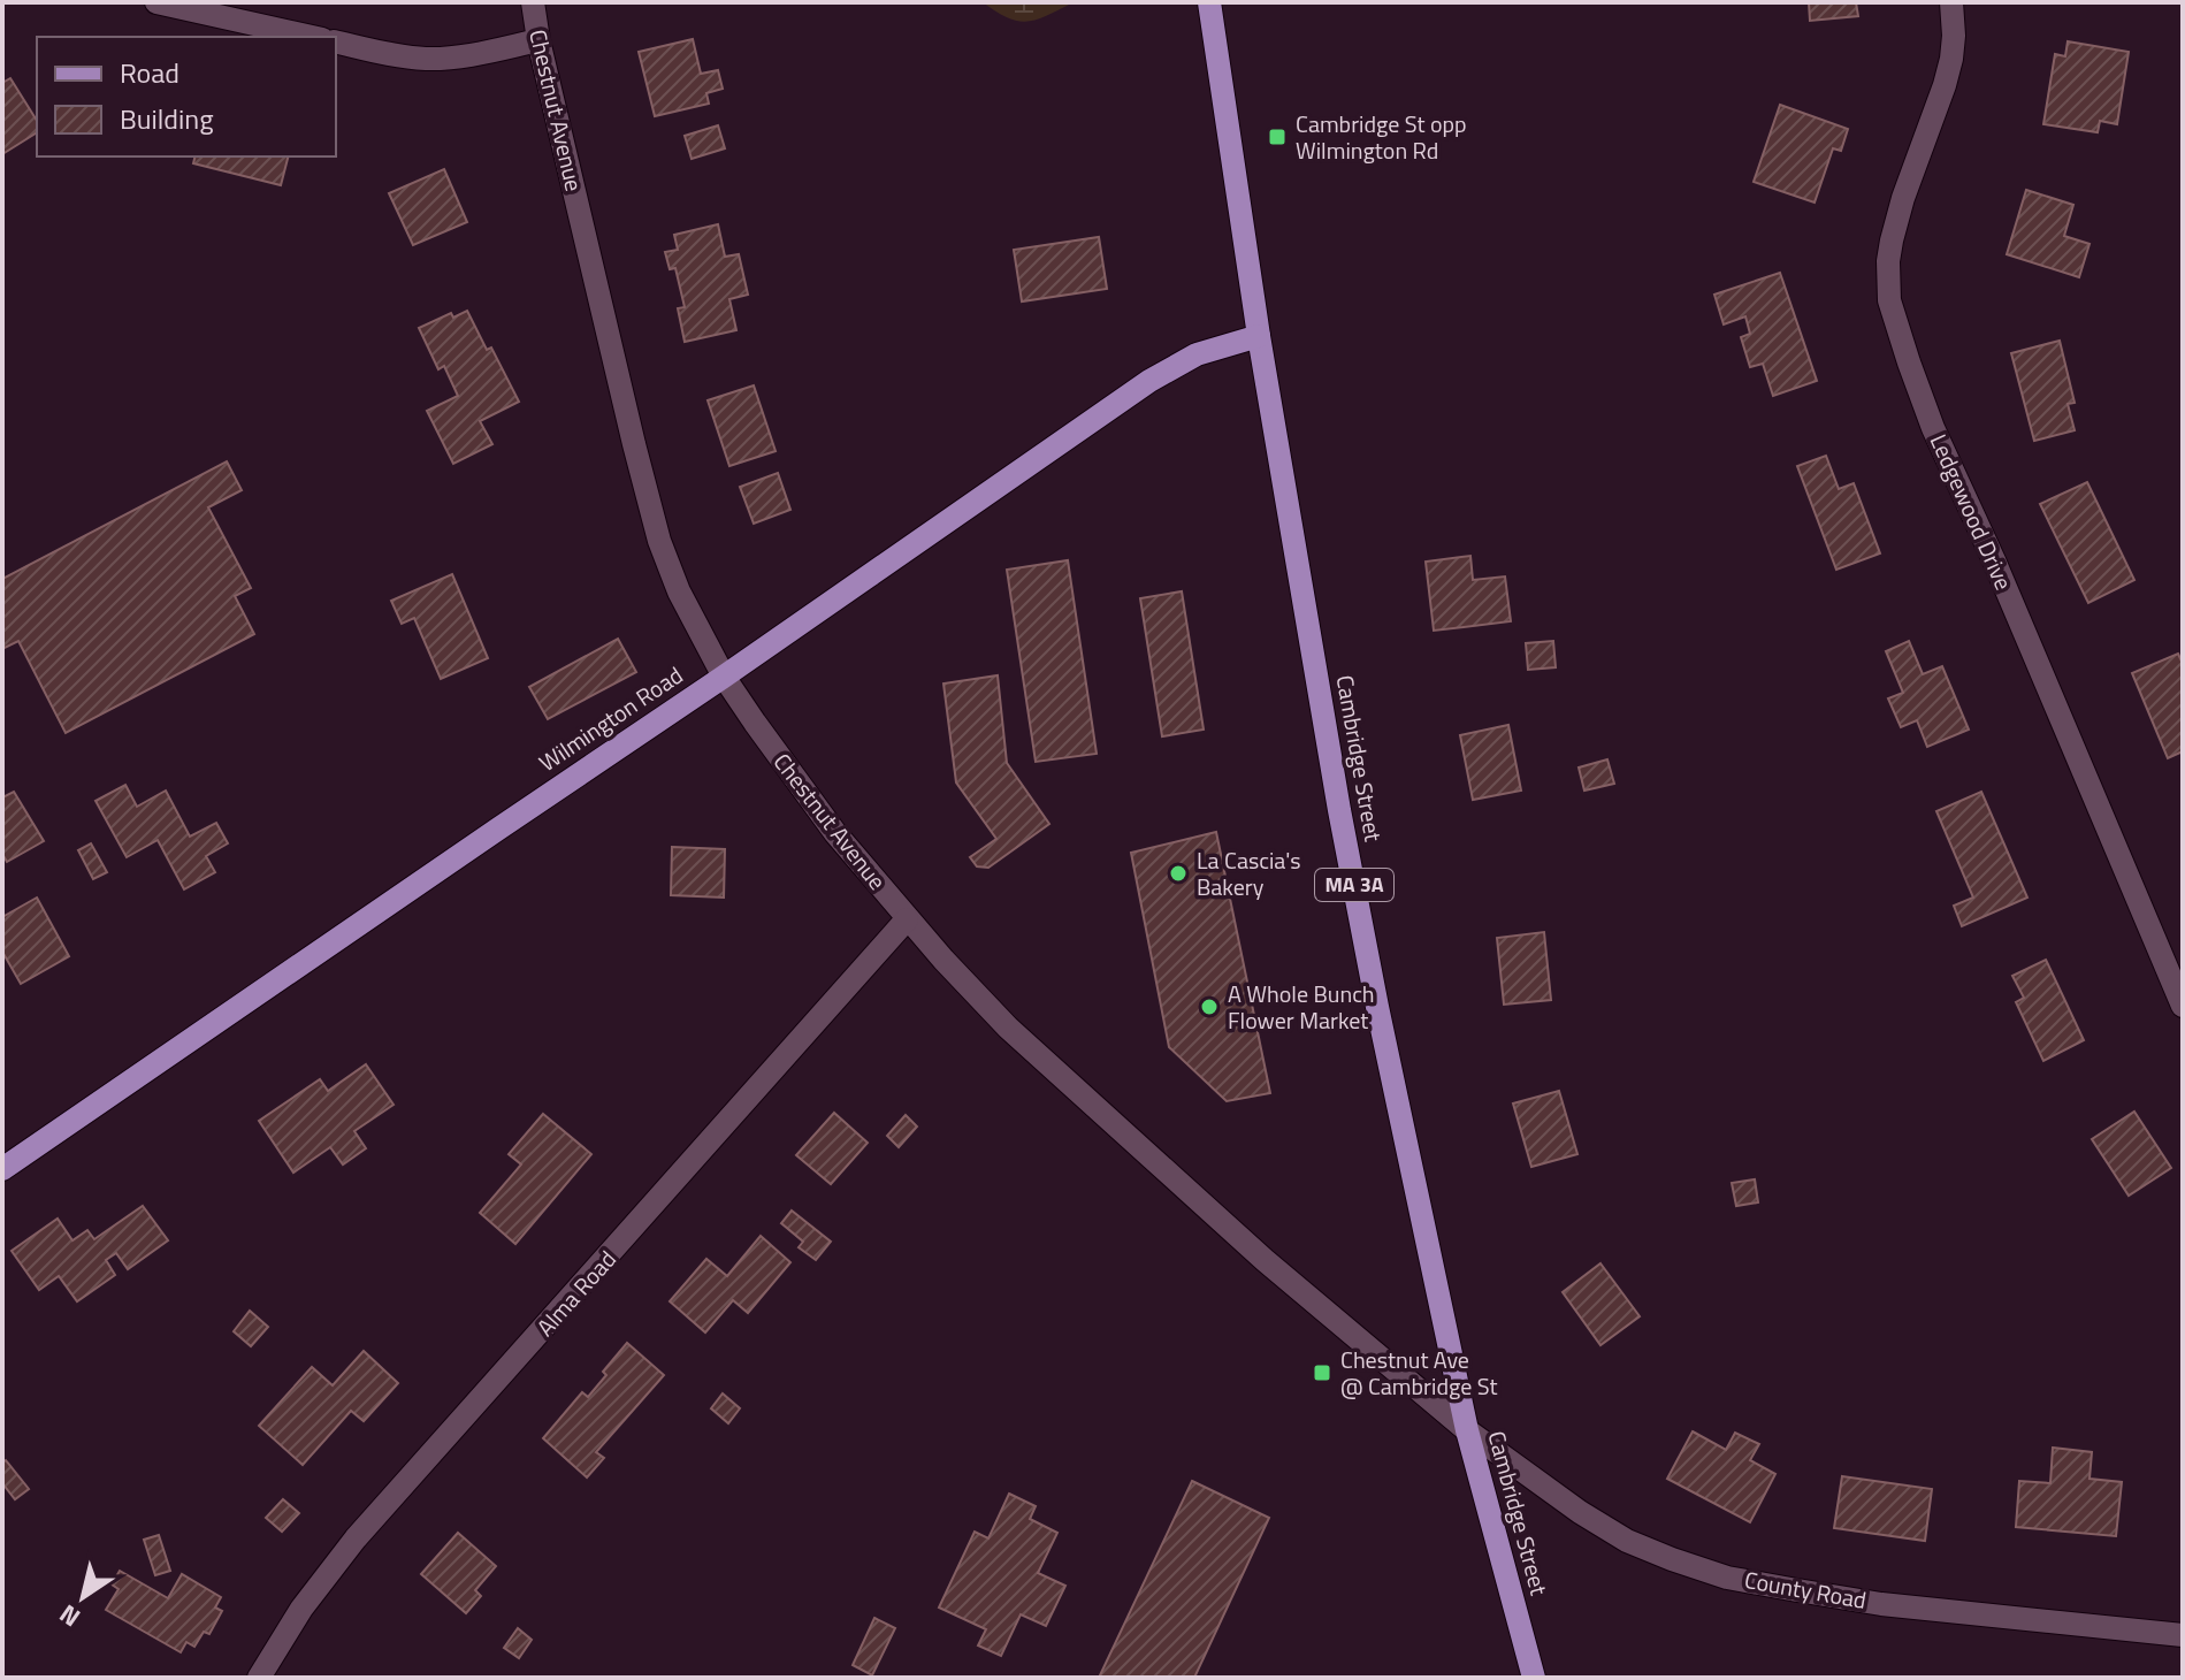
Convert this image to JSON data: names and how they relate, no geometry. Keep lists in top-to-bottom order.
{
  "streets": {
    "main road": ["Wilmington Road", "Cambridge Street", "MA 3A"],
    "street": [
      "Chestnut Avenue",
      "Ledgewood Drive",
      "Alma Road",
      "County Road"
    ]
  },
  "crossings": [
    ["Chestnut Avenue", "Wilmington Road"],
    ["Chestnut Avenue", "Cambridge Street"],
    ["Chestnut Avenue", "Alma Road"],
    ["Chestnut Avenue", "County Road"],
    ["Wilmington Road", "Cambridge Street"],
    ["Cambridge Street", "County Road"]
  ],
  "places": {
    "transit": ["Cambridge St opp Wilmington Rd", "Chestnut Ave @ Cambridge St"],
    "other": ["La Cascia's Bakery", "A Whole Bunch Flower Market"]
  },
  "legend": ["Road", "Building"],
  "north": "bottom left"
}
